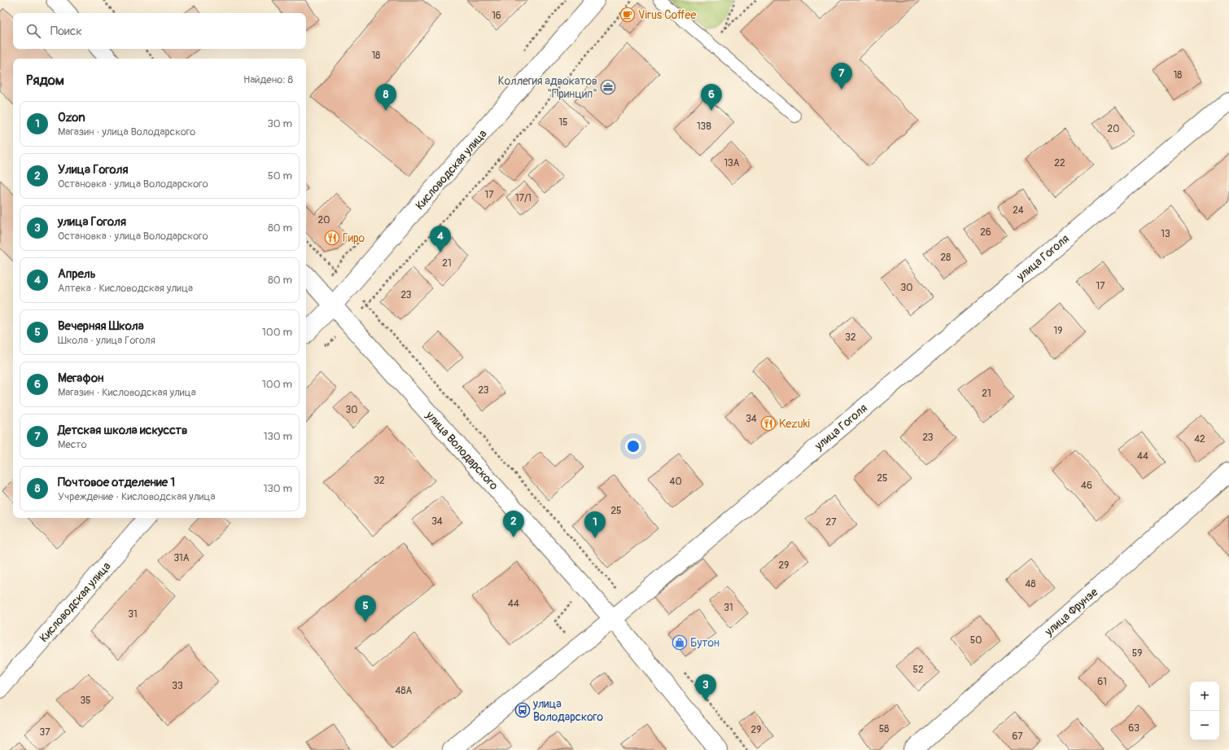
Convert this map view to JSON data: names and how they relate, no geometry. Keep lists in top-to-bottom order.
{
  "streets": {
    "street": [
      "Кисловодская улица",
      "улица Гоголя",
      "улица Володарского",
      "улица Фрунзе"
    ]
  },
  "crossings": [
    ["Кисловодская улица", "улица Володарского"],
    ["улица Гоголя", "улица Володарского"]
  ],
  "places": {
    "cafe": ["Virus Coffee"],
    "office": ["Коллегия адвокатов \"Принцип\""],
    "restaurant": ["Гиро", "Kezuki"],
    "shop": ["Бутон"],
    "bus stop": ["улица Володарского"]
  },
  "house_numbers": [
    "16",
    "18",
    "18",
    "15",
    "13В",
    "20",
    "13А",
    "22",
    "17",
    "17/1",
    "24",
    "20",
    "26",
    "13",
    "28",
    "21",
    "17",
    "30",
    "23",
    "19",
    "32",
    "23",
    "21",
    "30",
    "34",
    "23",
    "42",
    "44",
    "25",
    "32",
    "40",
    "46",
    "25",
    "34",
    "27",
    "31А",
    "29",
    "48",
    "44",
    "31",
    "31",
    "50",
    "59",
    "52",
    "61",
    "33",
    "48А",
    "35",
    "63",
    "58",
    "29",
    "37",
    "67"
  ],
  "page": {
    "search": "Поиск",
    "heading": ["Рядом", "Найдено: 8"],
    "pins": [
      "7",
      "6",
      "8",
      "4",
      "2",
      "1",
      "5",
      "3"
    ],
    "list": [
      {
        "mark": "1",
        "name": "Ozon",
        "note": "Магазин · улица Володарского",
        "value": "30 m"
      },
      {
        "mark": "2",
        "name": "Улица Гоголя",
        "note": "Остановка · улица Володарского",
        "value": "50 m"
      },
      {
        "mark": "3",
        "name": "улица Гоголя",
        "note": "Остановка · улица Володарского",
        "value": "80 m"
      },
      {
        "mark": "4",
        "name": "Апрель",
        "note": "Аптека · Кисловодская улица",
        "value": "80 m"
      },
      {
        "mark": "5",
        "name": "Вечерняя Школа",
        "note": "Школа · улица Гоголя",
        "value": "100 m"
      },
      {
        "mark": "6",
        "name": "Мегафон",
        "note": "Магазин · Кисловодская улица",
        "value": "100 m"
      },
      {
        "mark": "7",
        "name": "Детская школа искусств",
        "note": "Место",
        "value": "130 m"
      },
      {
        "mark": "8",
        "name": "Почтовое отделение 1",
        "note": "Учреждение · Кисловодская улица",
        "value": "130 m"
      }
    ],
    "map_buttons": ["+", "−"]
  }
}
